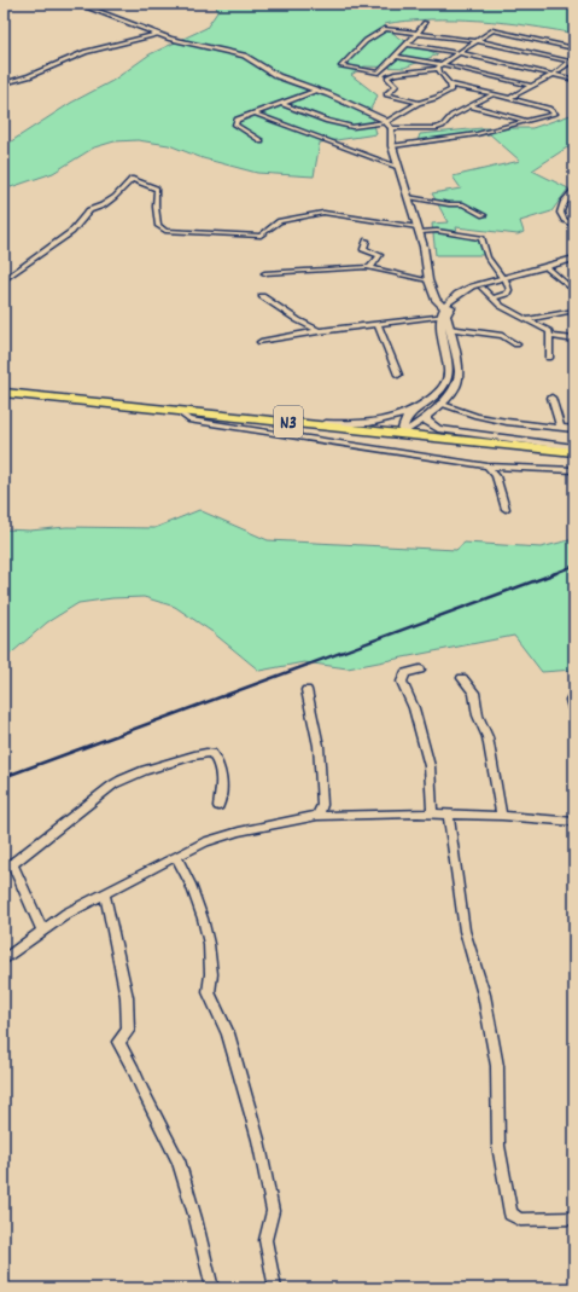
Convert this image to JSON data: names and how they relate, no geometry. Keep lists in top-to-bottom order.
{
  "streets": {
    "highway": ["N3"]
  }
}
